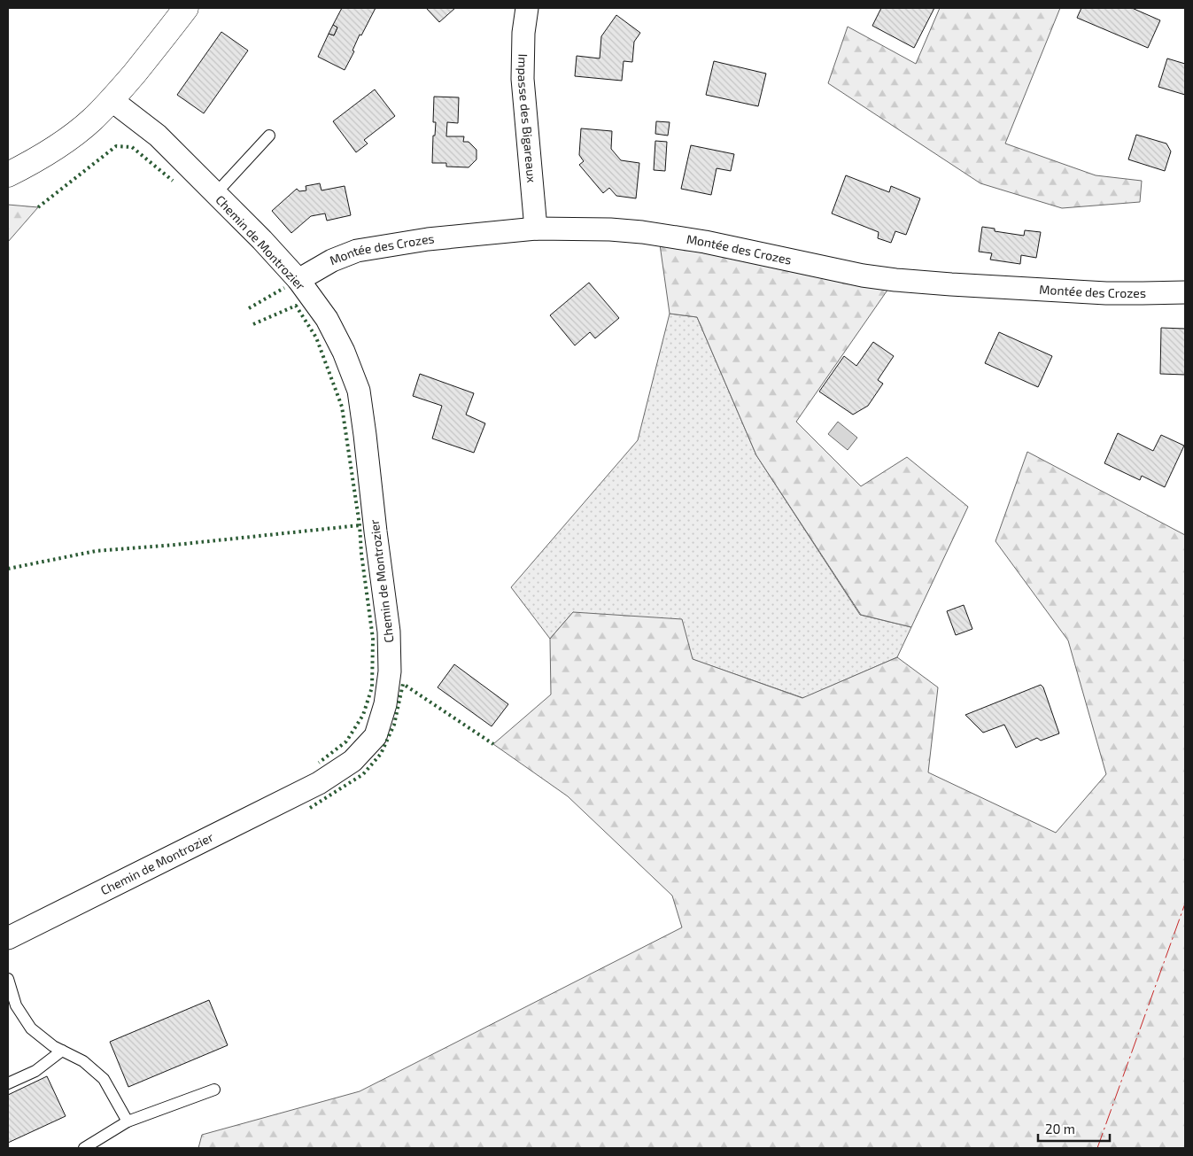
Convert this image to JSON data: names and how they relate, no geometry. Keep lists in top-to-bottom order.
{
  "streets": {
    "street": ["Impasse des Bigareaux", "Chemin de Montrozier", "Montée des Crozes"]
  },
  "crossings": [
    ["Impasse des Bigareaux", "Montée des Crozes"],
    ["Chemin de Montrozier", "Montée des Crozes"]
  ],
  "scale_bar": "20 m"
}
